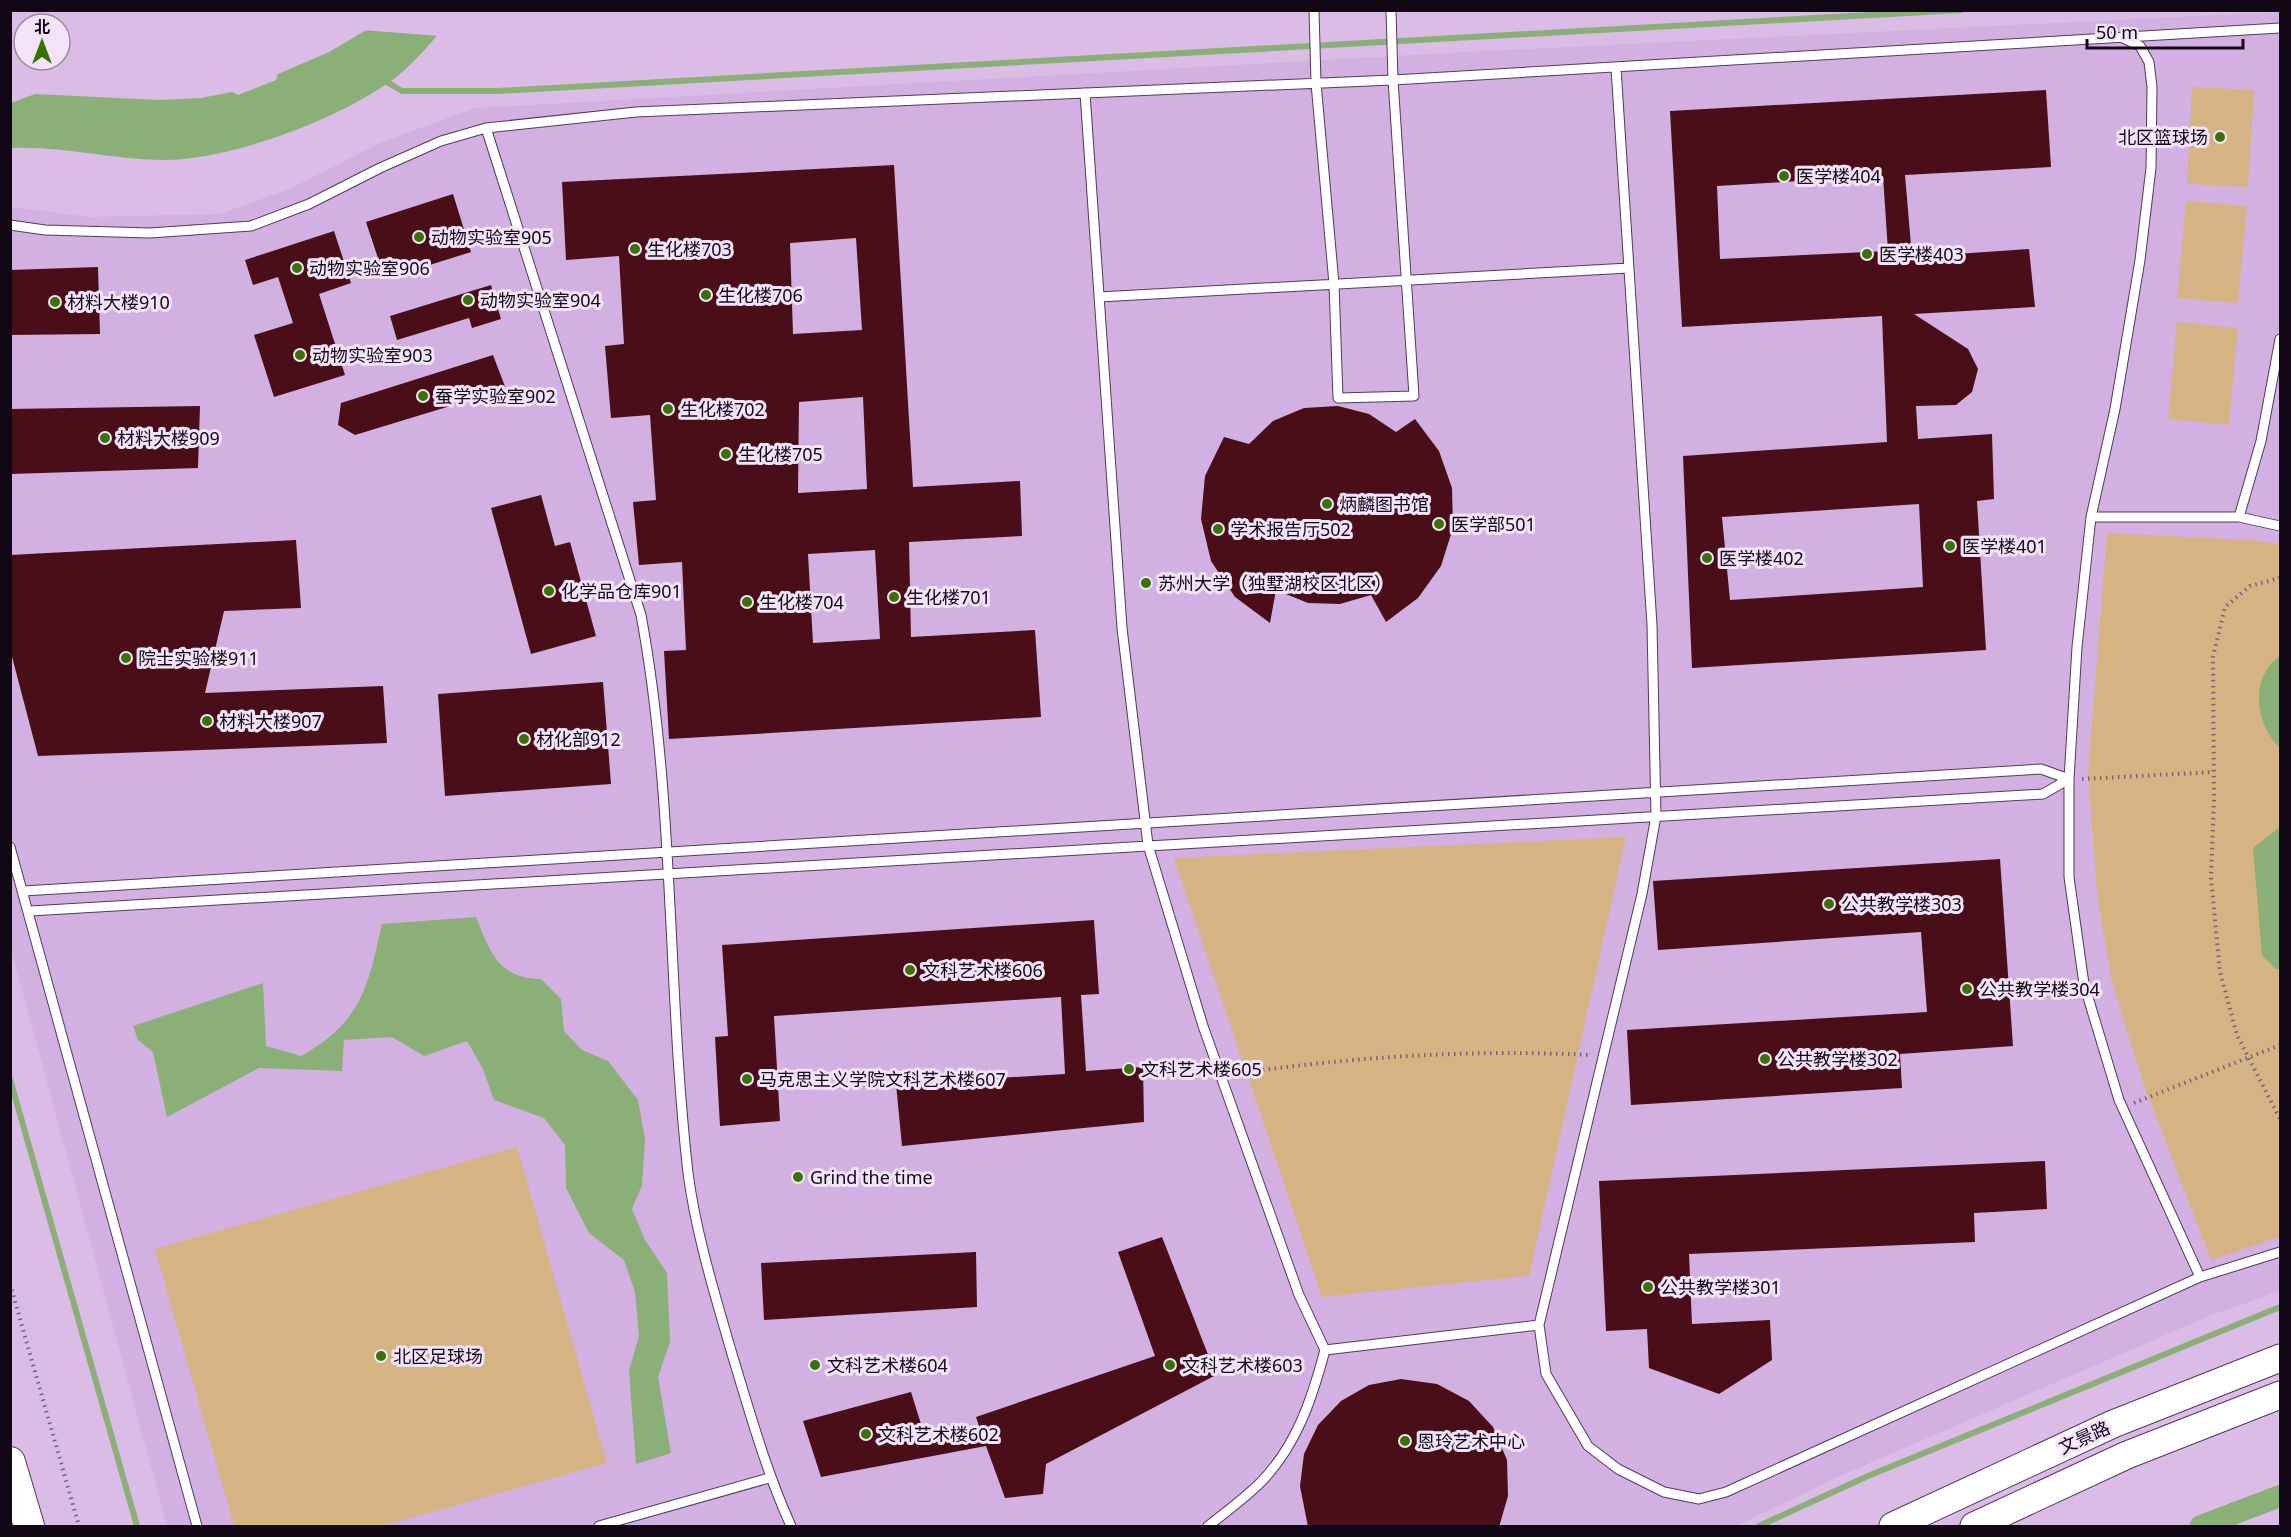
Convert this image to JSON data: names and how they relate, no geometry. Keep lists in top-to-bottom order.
{
  "streets": {
    "main road": ["文景路"]
  },
  "places": [
    "北区篮球场",
    "医学楼404",
    "动物实验室905",
    "生化楼703",
    "医学楼403",
    "动物实验室906",
    "生化楼706",
    "动物实验室904",
    "材料大楼910",
    "动物实验室903",
    "蚕学实验室902",
    "生化楼702",
    "材料大楼909",
    "生化楼705",
    "炳麟图书馆",
    "医学部501",
    "学术报告厅502",
    "医学楼401",
    "医学楼402",
    "苏州大学（独墅湖校区北区）",
    "化学品仓库901",
    "生化楼701",
    "生化楼704",
    "院士实验楼911",
    "材料大楼907",
    "材化部912",
    "公共教学楼303",
    "文科艺术楼606",
    "公共教学楼304",
    "公共教学楼302",
    "文科艺术楼605",
    "马克思主义学院文科艺术楼607",
    "Grind the time",
    "公共教学楼301",
    "北区足球场",
    "文科艺术楼604",
    "文科艺术楼603",
    "文科艺术楼602",
    "恩玲艺术中心"
  ],
  "scale_bar": "50 m",
  "north": "top"
}
